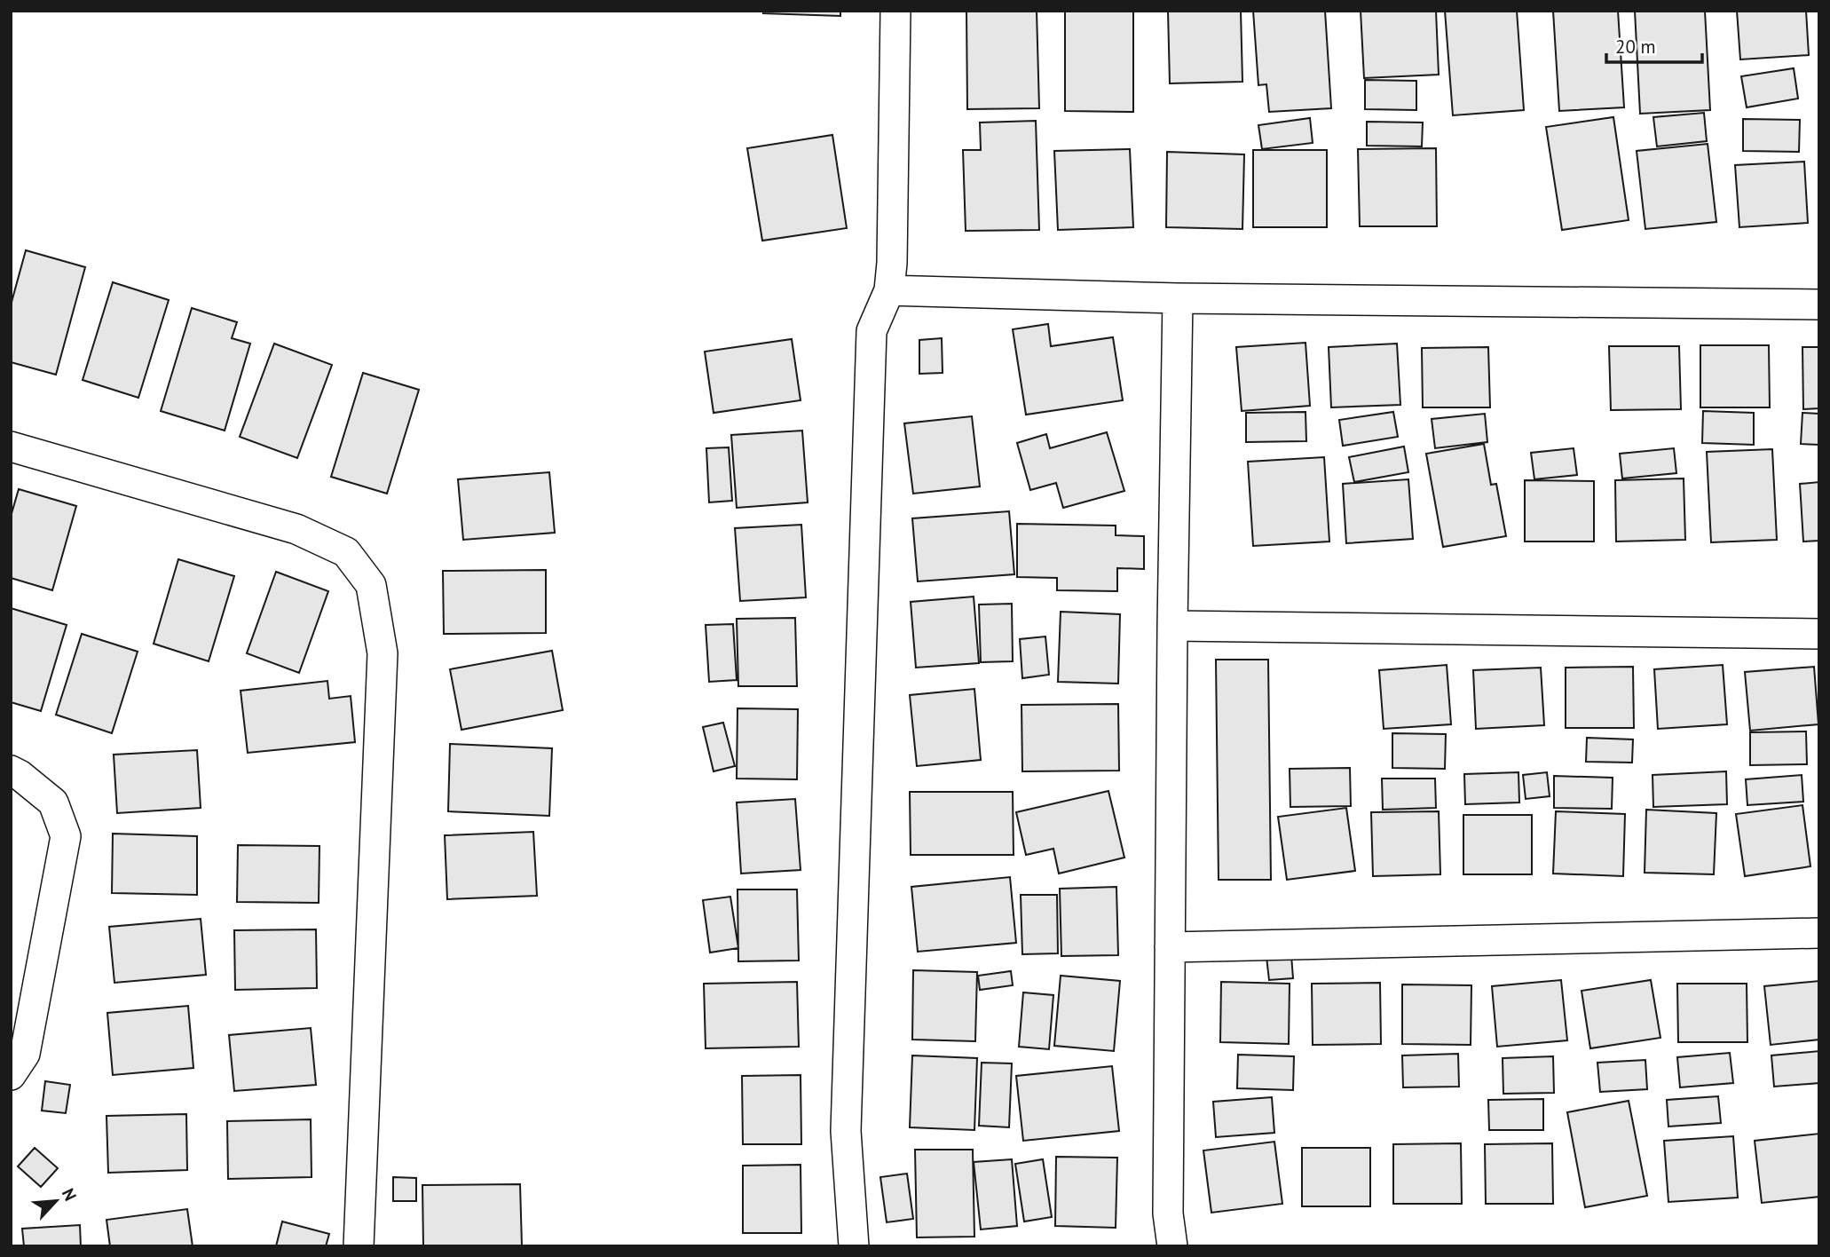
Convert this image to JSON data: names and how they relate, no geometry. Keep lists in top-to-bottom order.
{
  "scale_bar": "20 m",
  "north": "top right"
}
